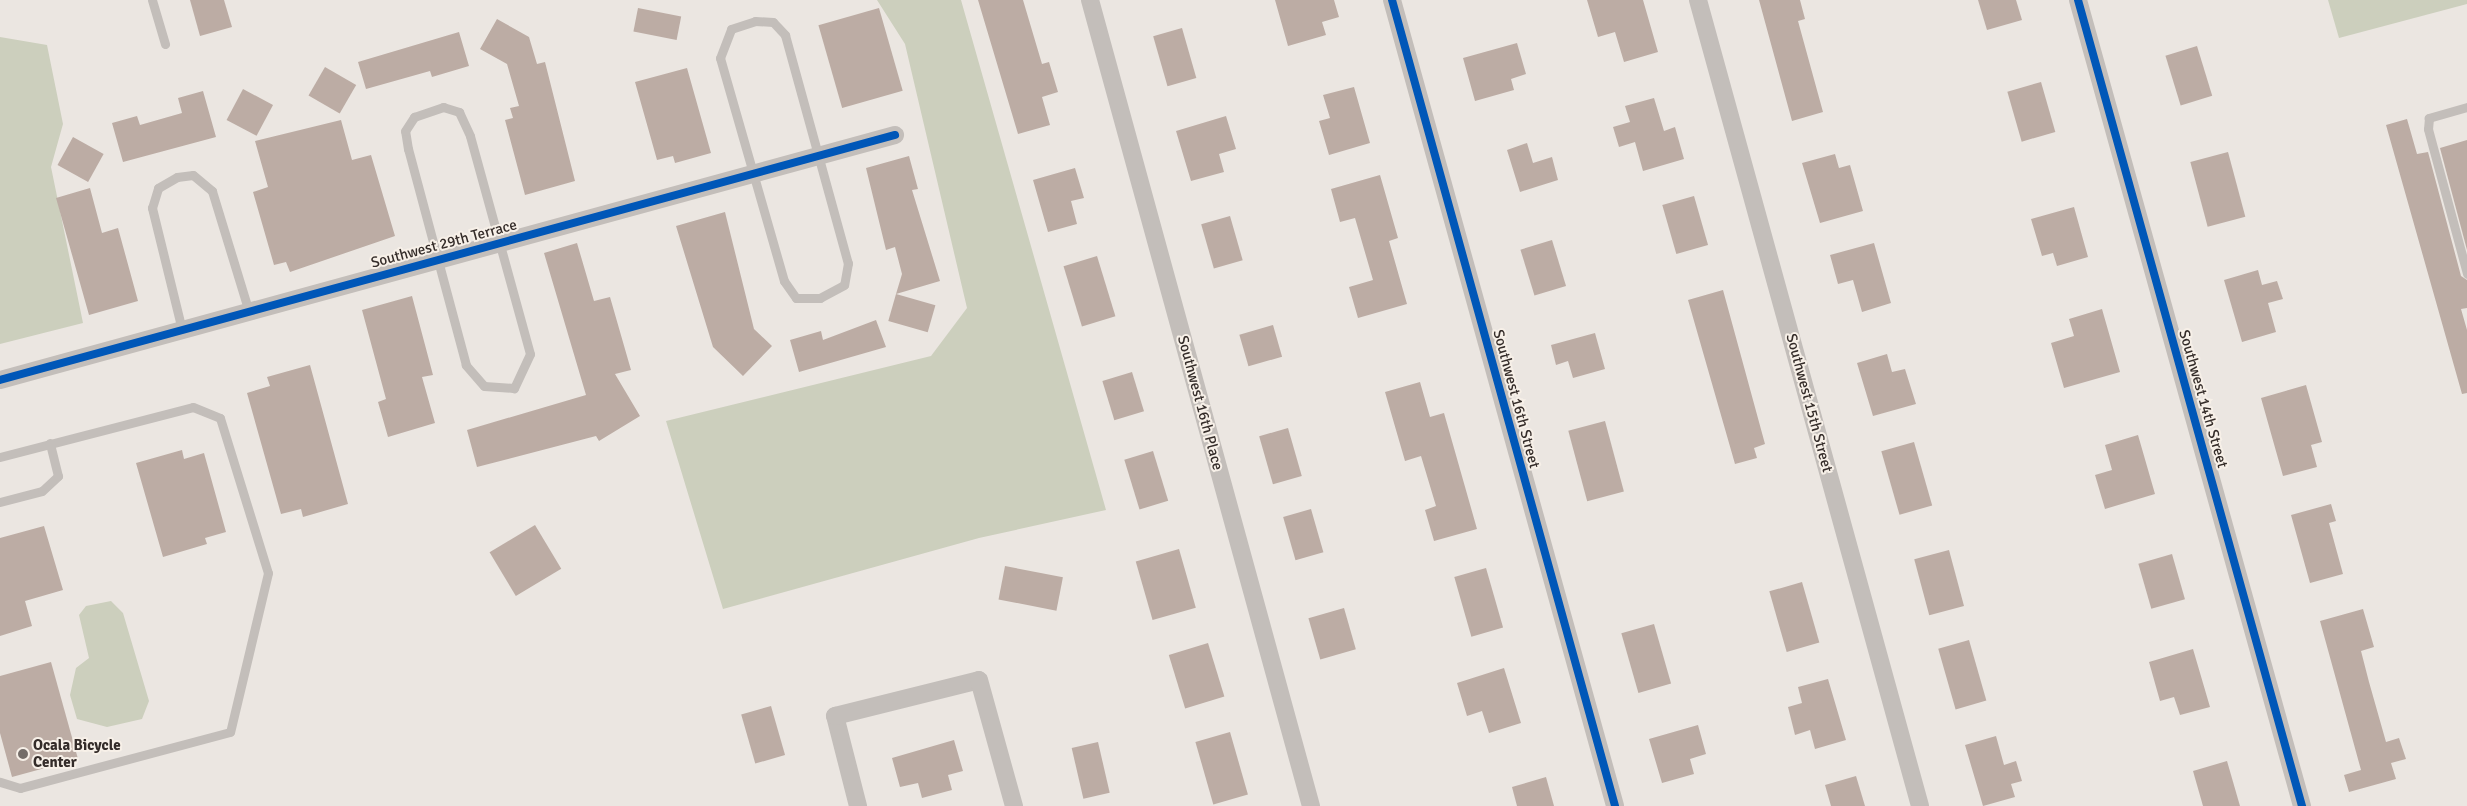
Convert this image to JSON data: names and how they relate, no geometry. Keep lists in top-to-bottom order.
{
  "streets": {
    "street": [
      "Southwest 29th Terrace",
      "Southwest 16th Street",
      "Southwest 14th Street",
      "Southwest 16th Place",
      "Southwest 15th Street"
    ]
  },
  "places": ["Ocala Bicycle Center"]
}
